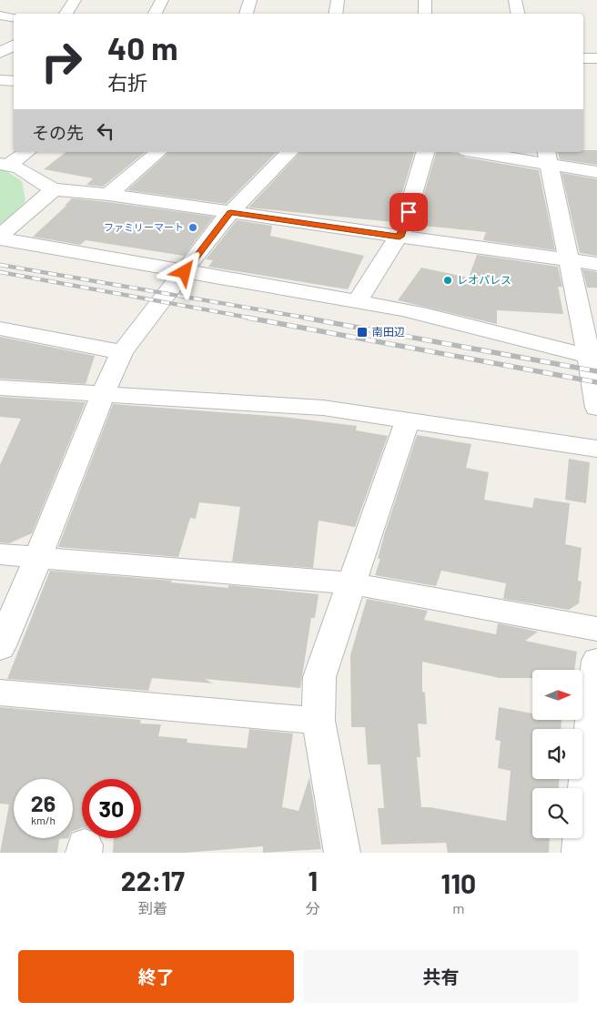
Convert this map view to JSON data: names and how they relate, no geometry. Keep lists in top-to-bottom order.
{
  "places": {
    "other": ["ファミリーマート", "レオパレス"],
    "transit": ["南田辺"]
  },
  "north": "right",
  "page": {
    "turn": ["40 m", "右折"],
    "then": "その先",
    "speed": "26 km/h",
    "limit": "30",
    "eta": [
      "22:17",
      "到着",
      "1",
      "分",
      "110",
      "m"
    ],
    "buttons": ["終了", "共有"]
  }
}
